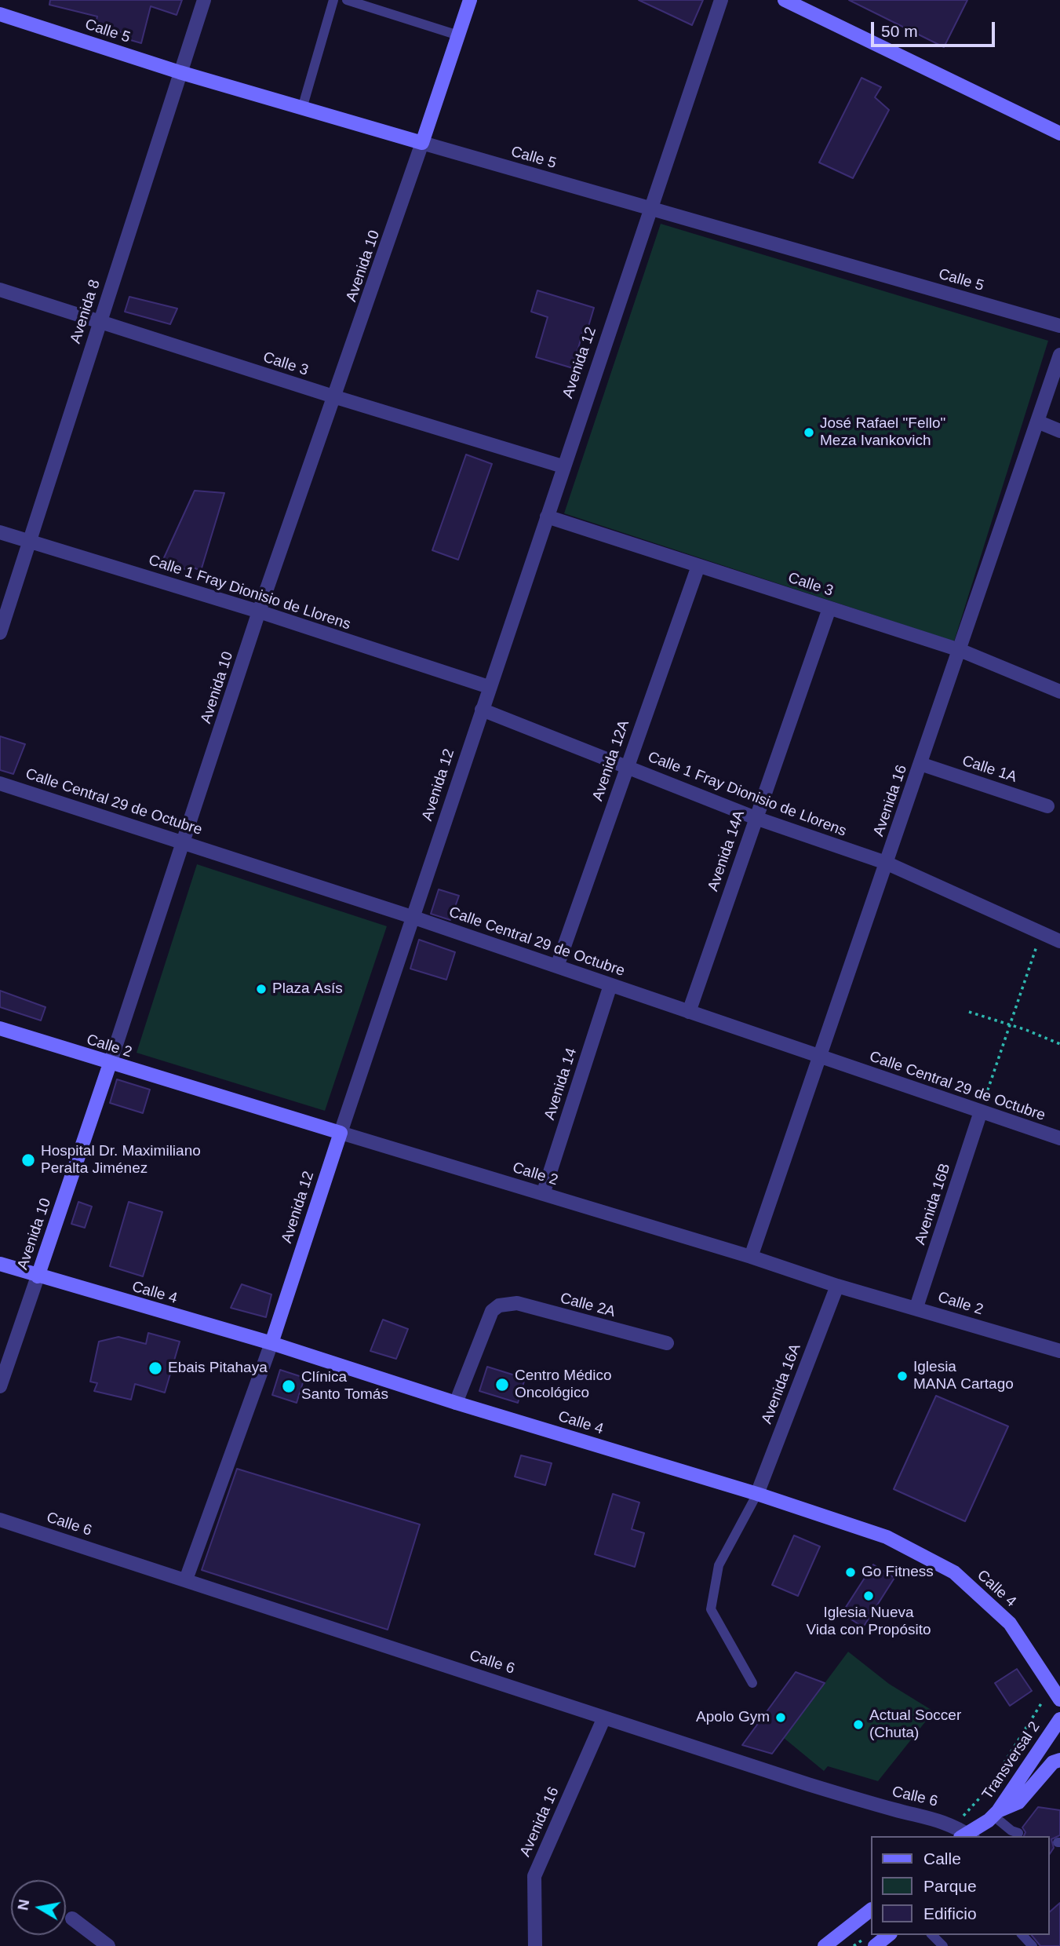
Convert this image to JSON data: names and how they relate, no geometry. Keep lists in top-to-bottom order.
{
  "streets": {
    "street": [
      "Calle 5",
      "Avenida 10",
      "Avenida 8",
      "Avenida 12",
      "Calle 3",
      "Calle 1 Fray Dionisio de Llorens",
      "Avenida 12A",
      "Calle 1A",
      "Avenida 16",
      "Calle Central 29 de Octubre",
      "Avenida 14A",
      "Calle 2",
      "Avenida 14",
      "Avenida 16B",
      "Calle 4",
      "Calle 2A",
      "Avenida 16A",
      "Calle 6",
      "Transversal 2"
    ]
  },
  "crossings": [
    ["Calle 5", "Avenida 10"],
    ["Calle 5", "Avenida 8"],
    ["Calle 5", "Avenida 12"],
    ["Avenida 10", "Calle 3"],
    ["Avenida 10", "Calle 1 Fray Dionisio de Llorens"],
    ["Avenida 10", "Calle Central 29 de Octubre"],
    ["Avenida 10", "Calle 2"],
    ["Avenida 10", "Calle 4"],
    ["Avenida 8", "Calle 3"],
    ["Avenida 8", "Calle 1 Fray Dionisio de Llorens"],
    ["Avenida 12", "Calle 3"],
    ["Avenida 12", "Calle 1 Fray Dionisio de Llorens"],
    ["Avenida 12", "Calle Central 29 de Octubre"],
    ["Avenida 12", "Calle 2"],
    ["Avenida 12", "Calle 4"],
    ["Avenida 12", "Calle 6"],
    ["Calle 3", "Avenida 12A"],
    ["Calle 3", "Avenida 16"],
    ["Calle 3", "Avenida 14A"],
    ["Calle 1 Fray Dionisio de Llorens", "Avenida 12A"],
    ["Calle 1 Fray Dionisio de Llorens", "Avenida 16"],
    ["Calle 1 Fray Dionisio de Llorens", "Avenida 14A"],
    ["Avenida 12A", "Calle Central 29 de Octubre"],
    ["Calle 1A", "Avenida 16"],
    ["Avenida 16", "Calle Central 29 de Octubre"],
    ["Avenida 16", "Calle 2"],
    ["Avenida 16", "Calle 6"],
    ["Calle Central 29 de Octubre", "Avenida 14A"],
    ["Calle Central 29 de Octubre", "Avenida 14"],
    ["Calle Central 29 de Octubre", "Avenida 16B"],
    ["Calle 2", "Avenida 14"],
    ["Calle 2", "Avenida 16B"],
    ["Calle 2", "Avenida 16A"],
    ["Calle 4", "Calle 2A"],
    ["Calle 4", "Avenida 16A"]
  ],
  "places": [
    "José Rafael \"Fello\" Meza Ivankovich",
    "Plaza Asís",
    "Hospital Dr. Maximiliano Peralta Jiménez",
    "Ebais Pitahaya",
    "Iglesia MANA Cartago",
    "Centro Médico Oncológico",
    "Clínica Santo Tomás",
    "Go Fitness",
    "Iglesia Nueva Vida con Propósito",
    "Apolo Gym",
    "Actual Soccer (Chuta)"
  ],
  "legend": ["Calle", "Parque", "Edificio"],
  "scale_bar": "50 m",
  "north": "left"
}
